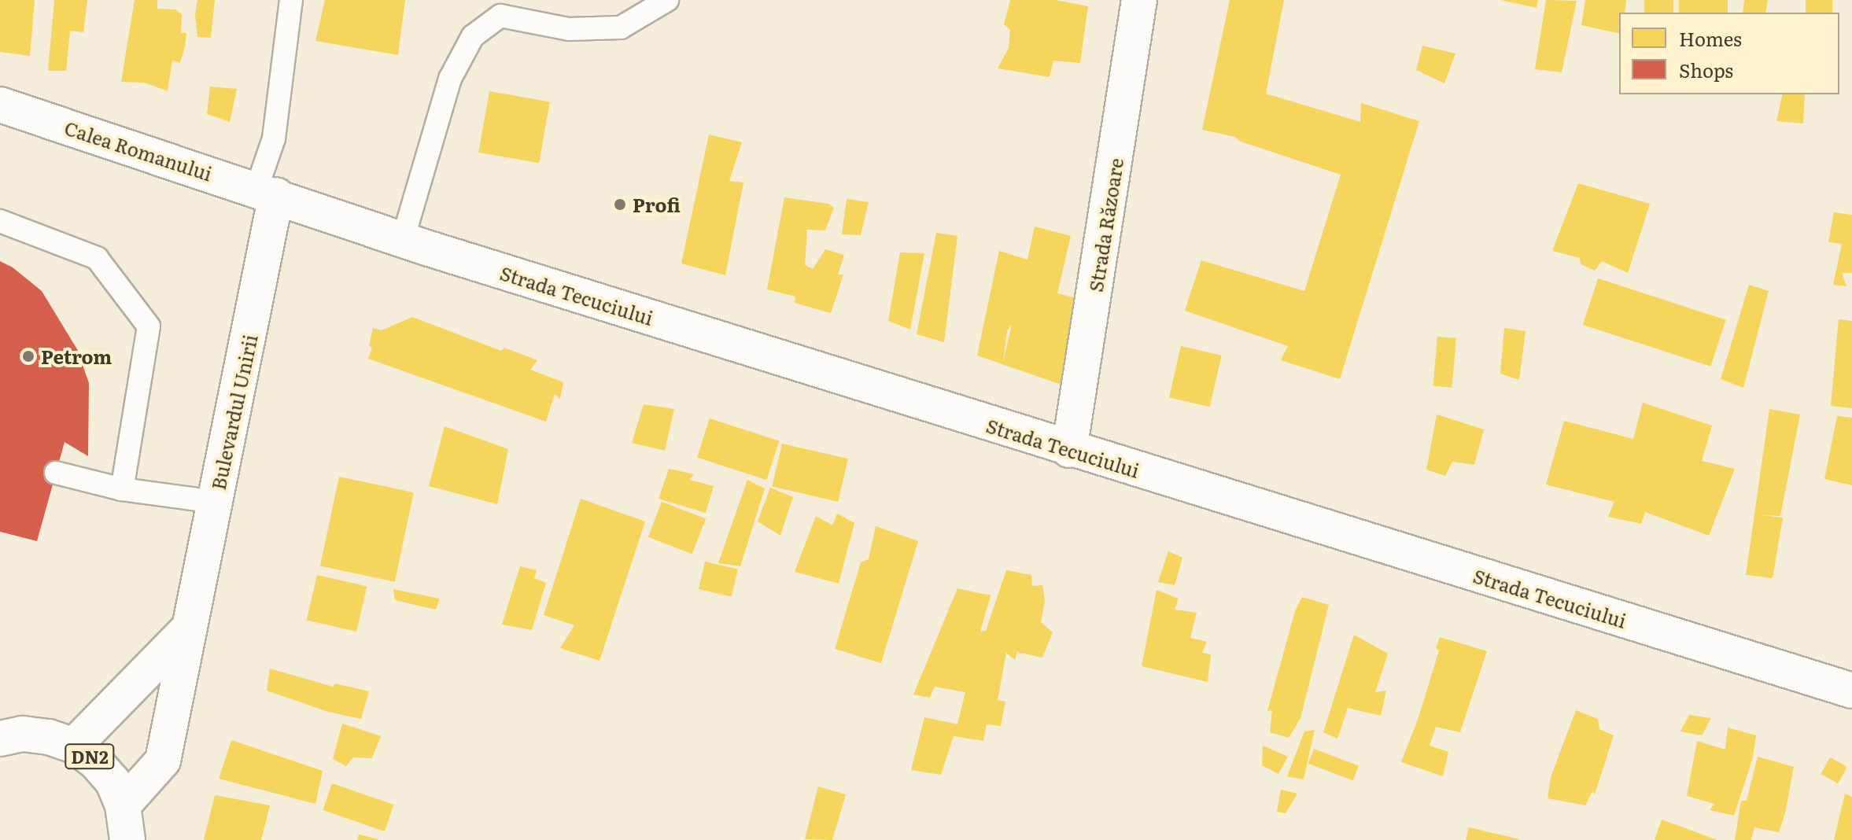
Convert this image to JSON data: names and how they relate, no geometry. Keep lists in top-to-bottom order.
{
  "streets": {
    "main road": [
      "Calea Romanului",
      "Strada Răzoare",
      "Strada Tecuciului",
      "Bulevardul Unirii",
      "DN2"
    ]
  },
  "crossings": [
    ["Calea Romanului", "Strada Tecuciului"],
    ["Calea Romanului", "Bulevardul Unirii"],
    ["Strada Răzoare", "Strada Tecuciului"],
    ["Strada Tecuciului", "Bulevardul Unirii"],
    ["Bulevardul Unirii", "DN2"]
  ],
  "places": ["Profi", "Petrom"],
  "legend": ["Homes", "Shops"]
}
